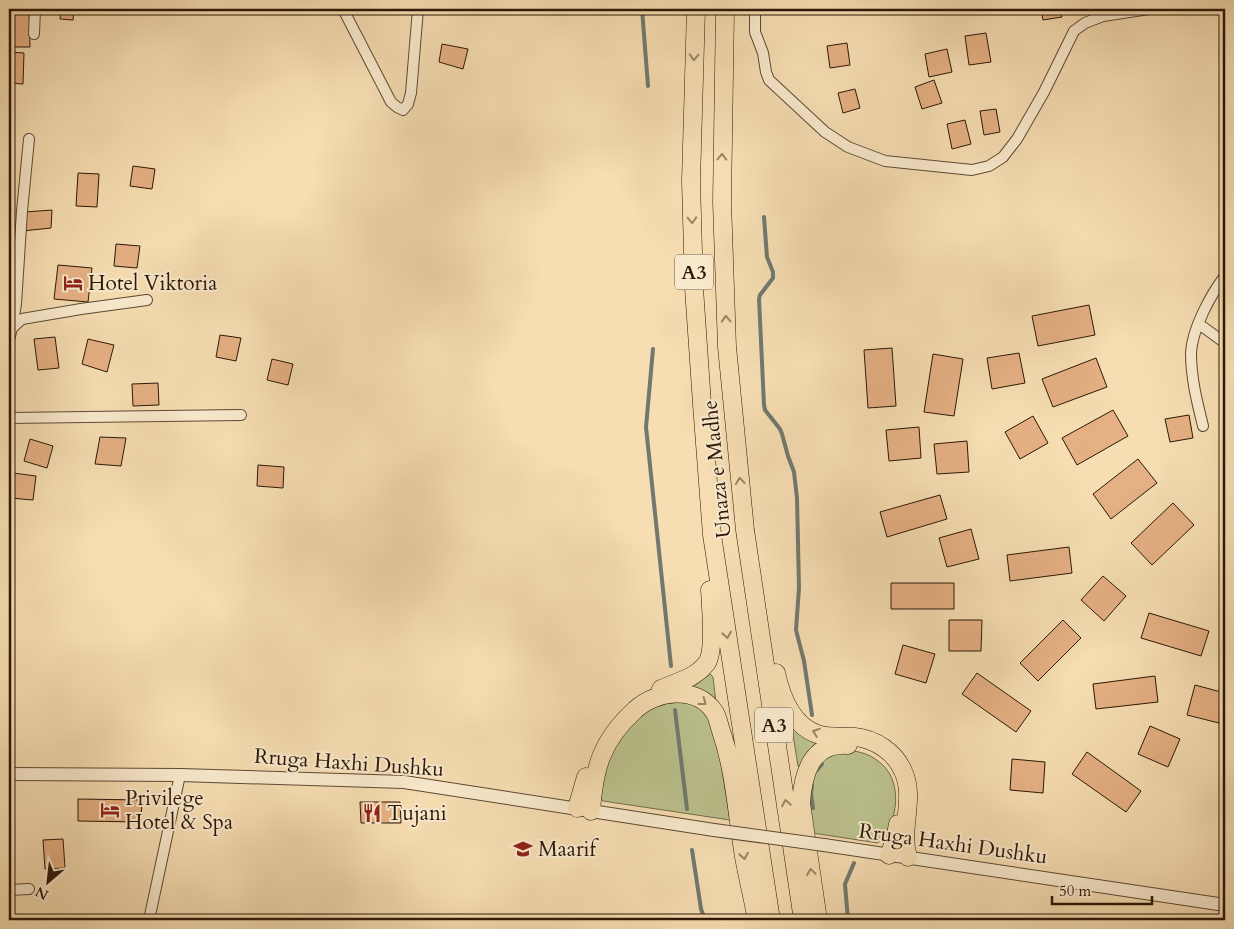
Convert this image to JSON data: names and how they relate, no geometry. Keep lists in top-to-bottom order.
{
  "streets": {
    "highway": ["A3", "Unaza e Madhe"],
    "street": ["Rruga Haxhi Dushku"]
  },
  "places": {
    "hotel": ["Hotel Viktoria", "Privilege Hotel & Spa"],
    "restaurant": ["Tujani"],
    "school or university": ["Maarif"]
  },
  "scale_bar": "50 m",
  "north": "bottom left"
}
